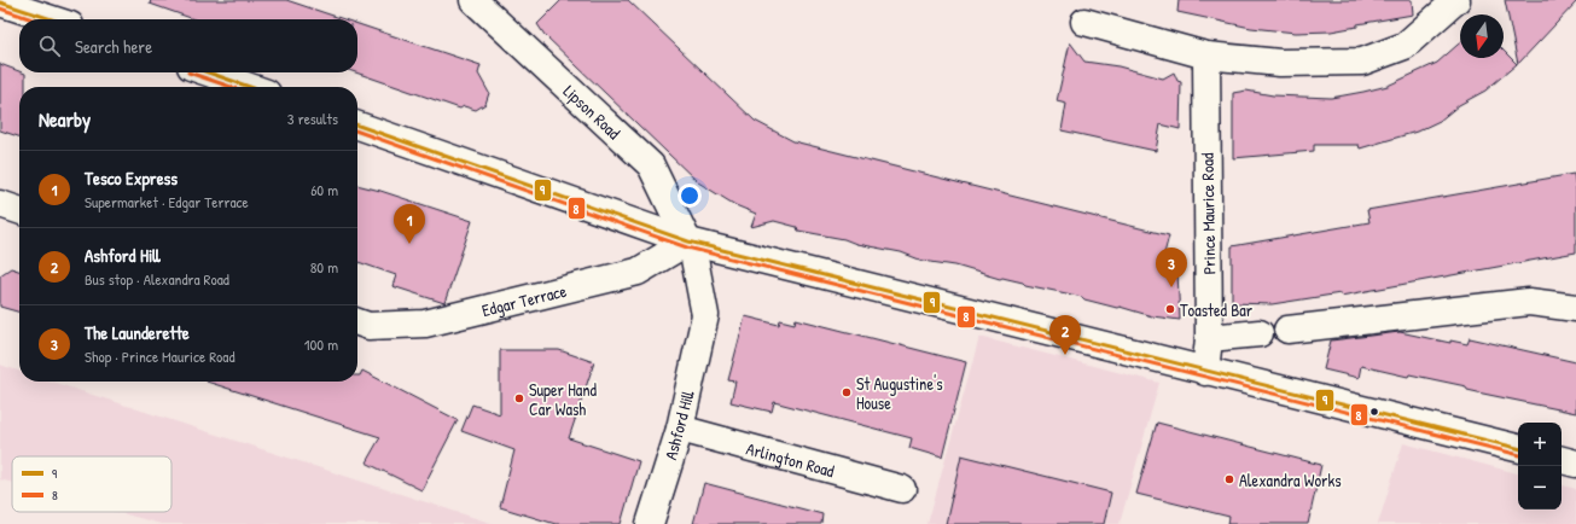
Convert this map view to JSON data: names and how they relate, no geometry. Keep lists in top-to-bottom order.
{
  "streets": {
    "street": [
      "Lipson Road",
      "Prince Maurice Road",
      "Edgar Terrace",
      "Ashford Hill",
      "Arlington Road"
    ]
  },
  "crossings": [
    ["Lipson Road", "Edgar Terrace"],
    ["Lipson Road", "Ashford Hill"],
    ["Edgar Terrace", "Ashford Hill"],
    ["Ashford Hill", "Arlington Road"]
  ],
  "places": [
    "Toasted Bar",
    "St Augustine's House",
    "Super Hand Car Wash",
    "Alexandra Works"
  ],
  "lines": ["transit line 9", "transit line 8"],
  "legend": ["9", "8"],
  "north": "bottom",
  "page": {
    "search": "Search here",
    "heading": ["Nearby", "3 results"],
    "list": [
      {
        "mark": "1",
        "name": "Tesco Express",
        "note": "Supermarket · Edgar Terrace",
        "value": "60 m"
      },
      {
        "mark": "2",
        "name": "Ashford Hill",
        "note": "Bus stop · Alexandra Road",
        "value": "80 m"
      },
      {
        "mark": "3",
        "name": "The Launderette",
        "note": "Shop · Prince Maurice Road",
        "value": "100 m"
      }
    ],
    "pins": ["1", "3", "2"],
    "map_buttons": ["+", "−"]
  }
}
